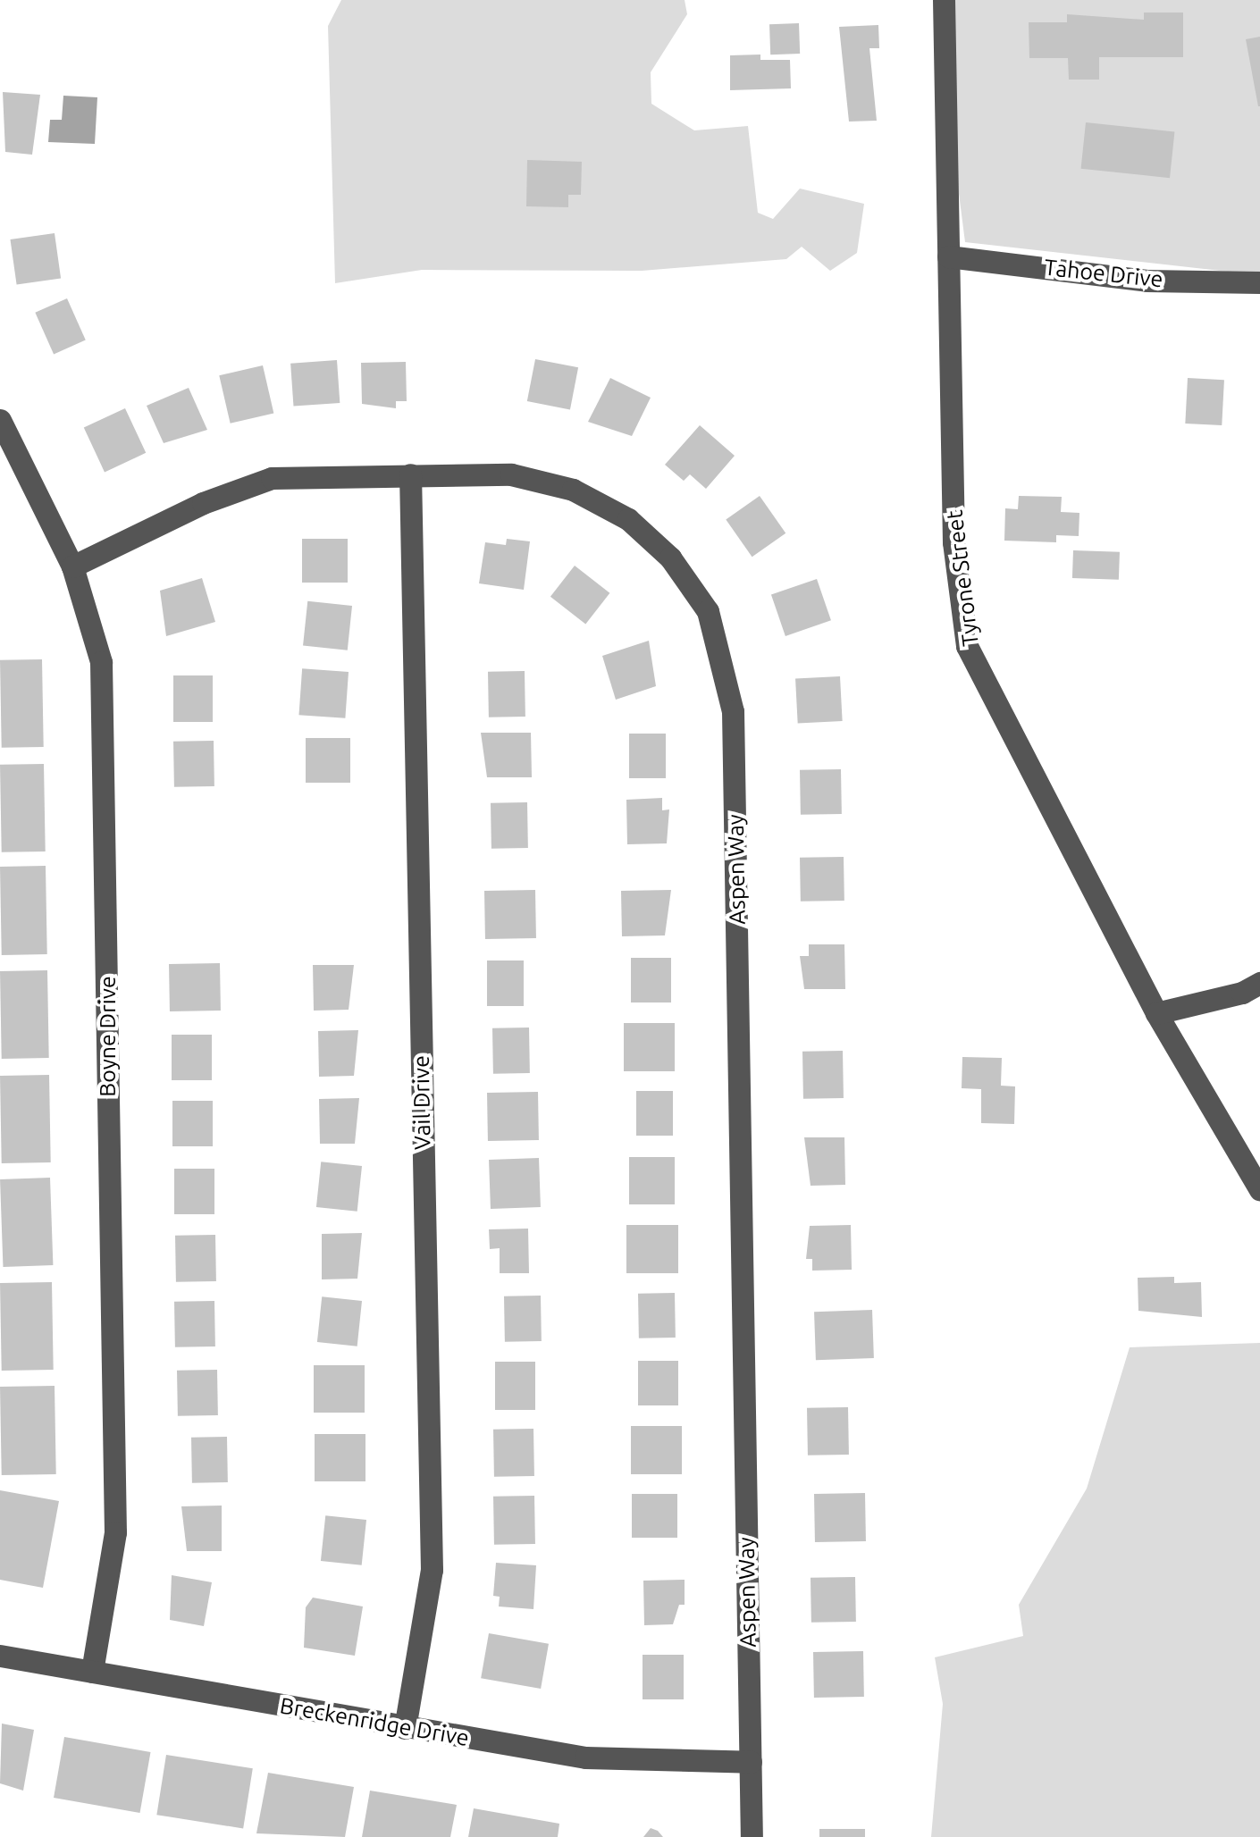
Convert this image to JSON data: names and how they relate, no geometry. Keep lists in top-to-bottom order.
{
  "streets": {
    "street": [
      "Tahoe Drive",
      "Tyrone Street",
      "Aspen Way",
      "Boyne Drive",
      "Vail Drive",
      "Breckenridge Drive"
    ]
  },
  "crossings": [
    ["Tahoe Drive", "Tyrone Street"],
    ["Aspen Way", "Boyne Drive"],
    ["Aspen Way", "Vail Drive"],
    ["Aspen Way", "Breckenridge Drive"],
    ["Boyne Drive", "Breckenridge Drive"],
    ["Vail Drive", "Breckenridge Drive"]
  ]
}
